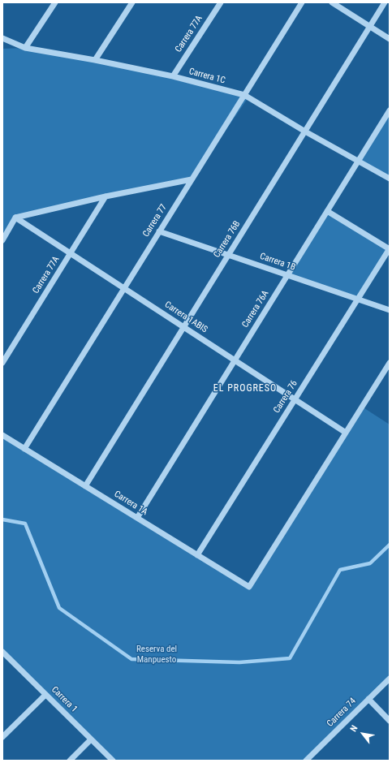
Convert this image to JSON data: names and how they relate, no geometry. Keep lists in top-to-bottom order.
{
  "streets": {
    "street": [
      "Carrera 77A",
      "Carrera 1C",
      "Carrera 77",
      "Carrera 76B",
      "Carrera 1B",
      "Carrera 76A",
      "Carrera 1ABIS",
      "Carrera 76",
      "Carrera 1A",
      "Carrera 1",
      "Carrera 74"
    ]
  },
  "crossings": [
    ["Carrera 77A", "Carrera 1C"],
    ["Carrera 77A", "Carrera 1ABIS"],
    ["Carrera 1C", "Carrera 77"],
    ["Carrera 1C", "Carrera 76B"],
    ["Carrera 1C", "Carrera 76A"],
    ["Carrera 77", "Carrera 1B"],
    ["Carrera 77", "Carrera 1ABIS"],
    ["Carrera 77", "Carrera 1A"],
    ["Carrera 76B", "Carrera 1B"],
    ["Carrera 76B", "Carrera 1ABIS"],
    ["Carrera 76B", "Carrera 1A"],
    ["Carrera 1B", "Carrera 76A"],
    ["Carrera 1B", "Carrera 76"],
    ["Carrera 76A", "Carrera 1ABIS"],
    ["Carrera 76A", "Carrera 1A"],
    ["Carrera 1ABIS", "Carrera 76"],
    ["Carrera 1ABIS", "Carrera 1A"],
    ["Carrera 76", "Carrera 1A"]
  ],
  "districts": ["EL PROGRESO"],
  "parks": ["Reserva del Manpuesto"],
  "north": "top left"
}
